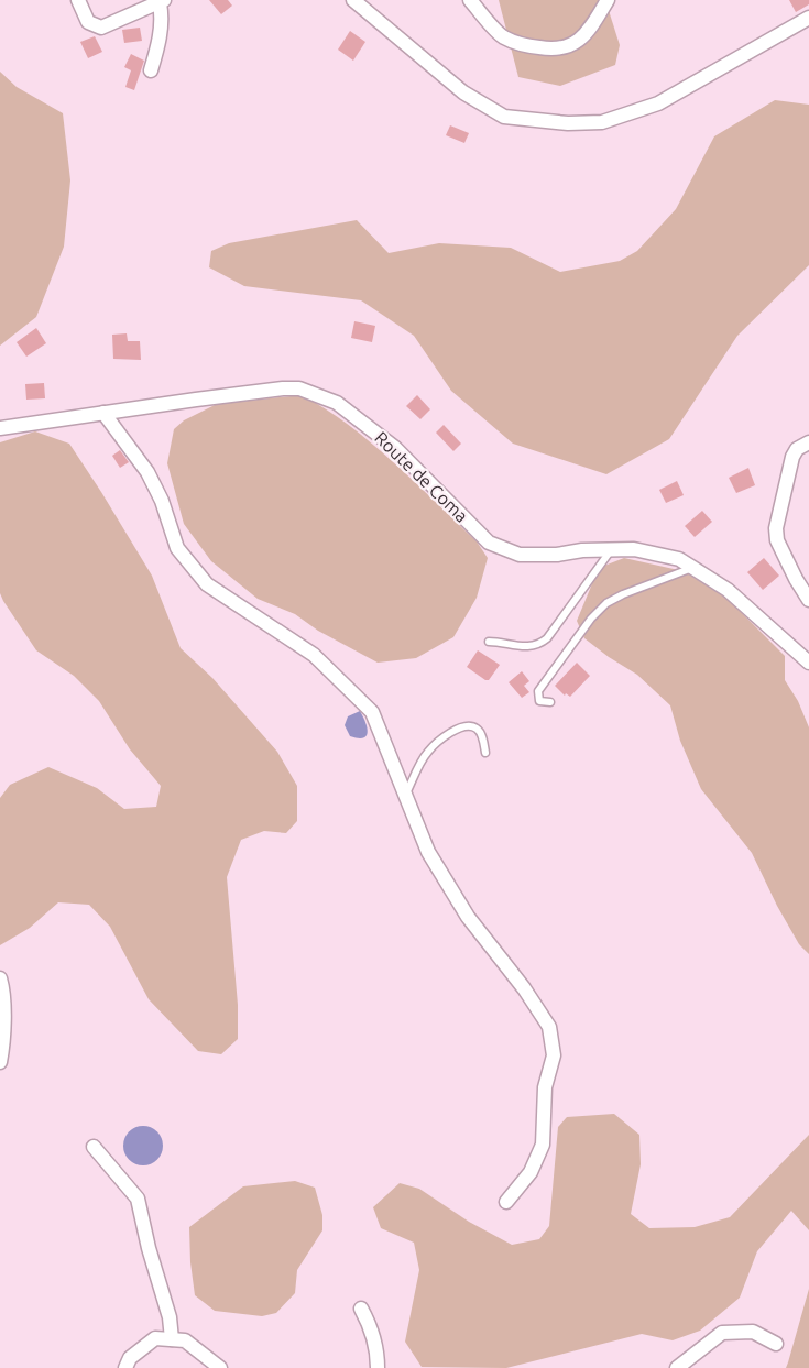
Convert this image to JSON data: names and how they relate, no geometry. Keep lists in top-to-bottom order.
{
  "streets": {
    "street": ["Route de Coma"]
  }
}
